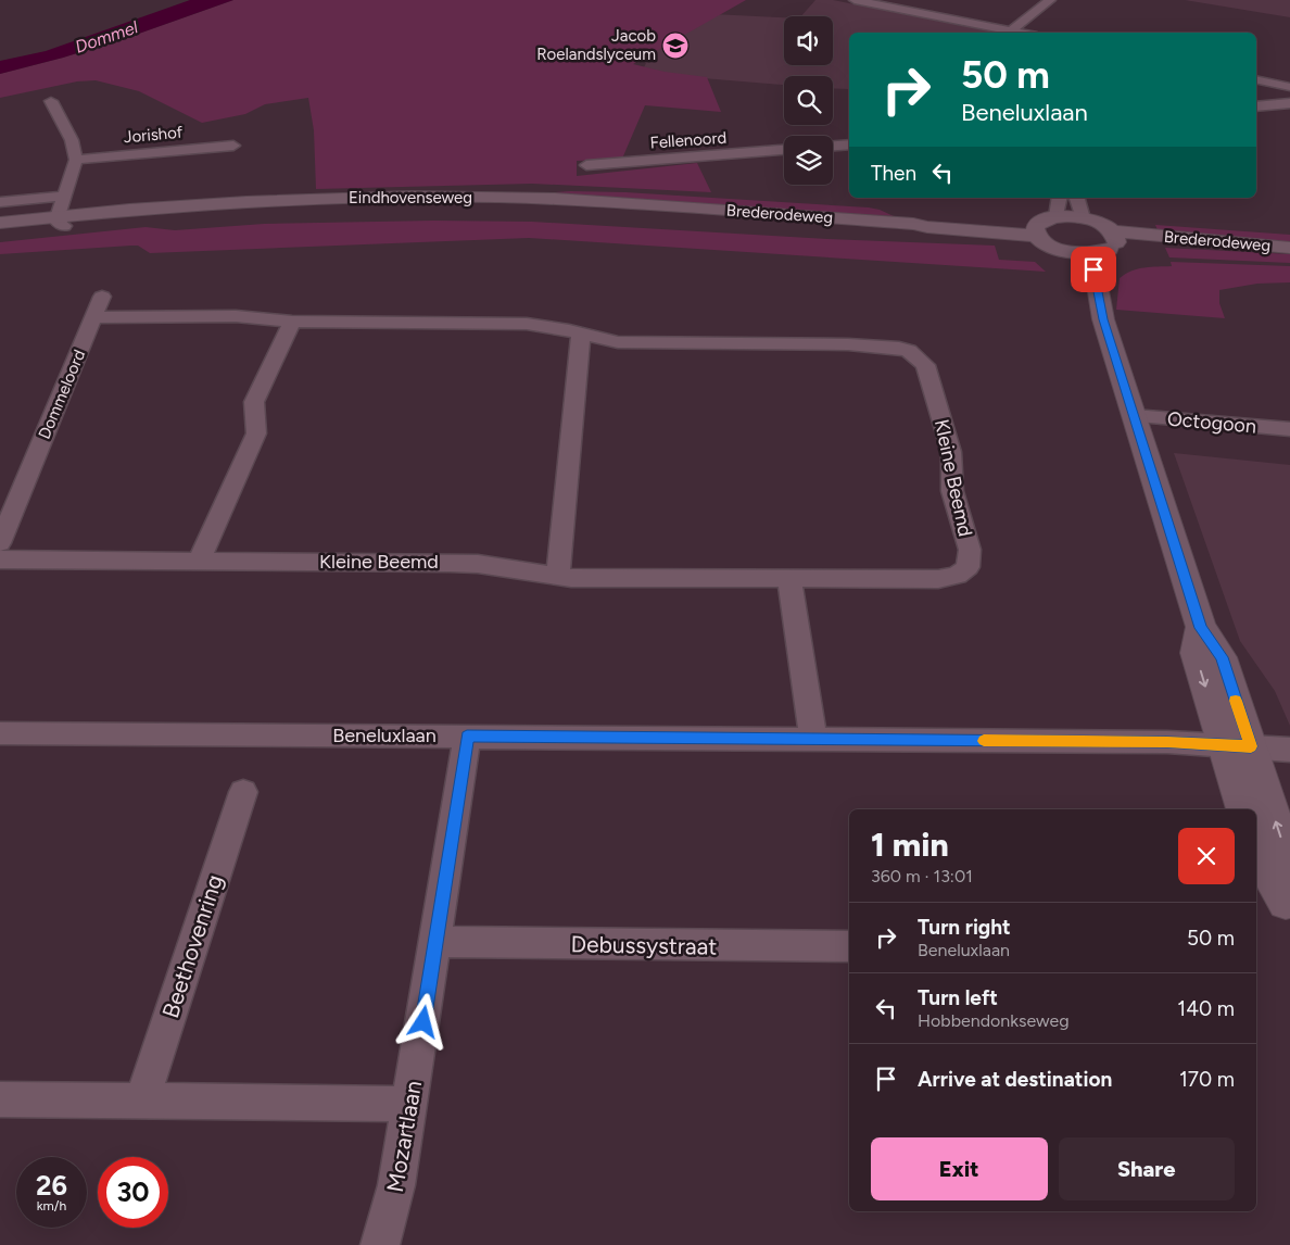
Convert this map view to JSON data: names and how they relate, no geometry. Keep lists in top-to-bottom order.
{
  "streets": {
    "main road": ["Eindhovenseweg", "Brederodeweg"],
    "street": [
      "Jorishof",
      "Fellenoord",
      "Dommeloord",
      "Octogoon",
      "Kleine Beemd",
      "Beneluxlaan",
      "Debussystraat",
      "Beethovenring",
      "Mozartlaan"
    ]
  },
  "crossings": [
    ["Eindhovenseweg", "Brederodeweg"],
    ["Dommeloord", "Kleine Beemd"],
    ["Beneluxlaan", "Mozartlaan"],
    ["Debussystraat", "Mozartlaan"]
  ],
  "water": ["Dommel"],
  "places": {
    "school or university": ["Jacob Roelandslyceum"]
  },
  "page": {
    "turn": ["50 m", "Beneluxlaan"],
    "then": "Then",
    "heading": ["1 min", "360 m · 13:01"],
    "list": [
      {
        "name": "Turn right",
        "note": "Beneluxlaan",
        "value": "50 m"
      },
      {
        "name": "Turn left",
        "note": "Hobbendonkseweg",
        "value": "140 m"
      },
      {
        "name": "Arrive at destination",
        "value": "170 m"
      }
    ],
    "buttons": ["Exit", "Share"],
    "speed": "26 km/h",
    "limit": "30"
  }
}
